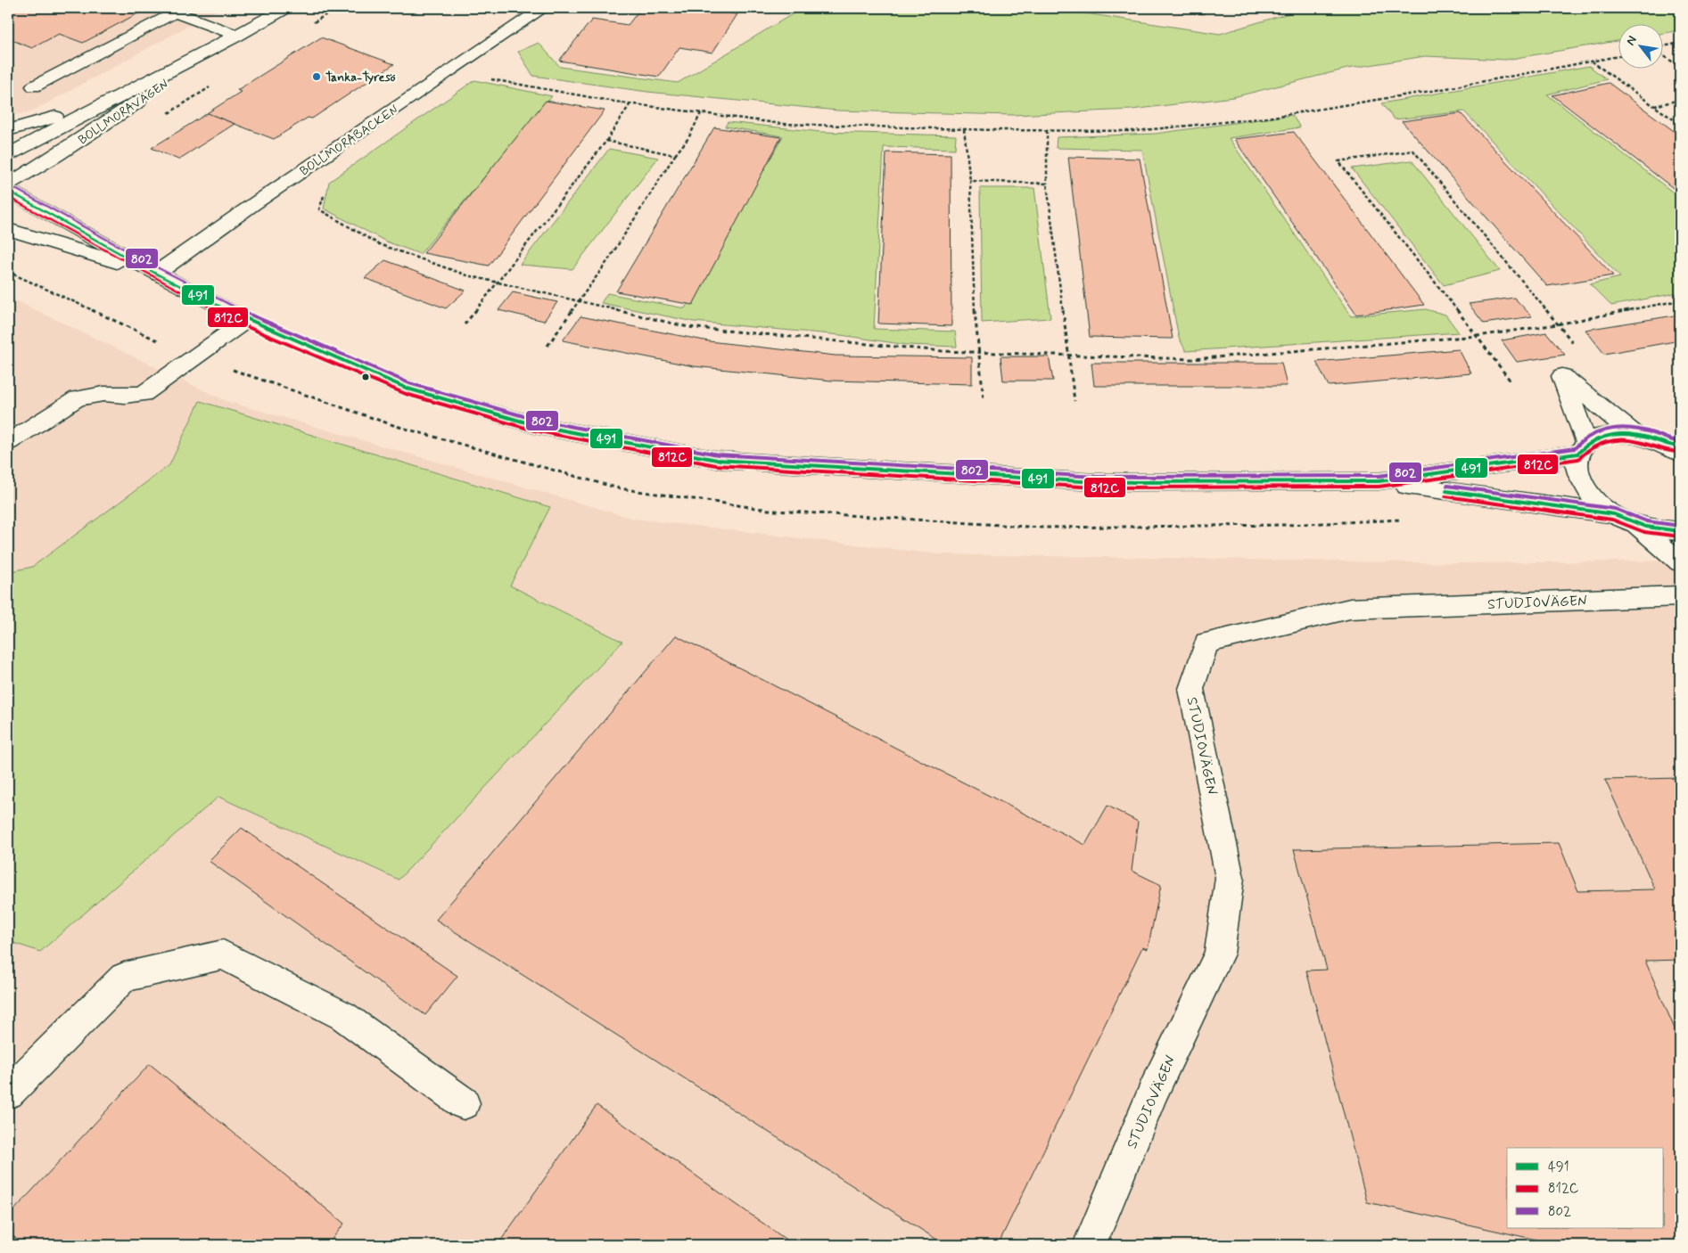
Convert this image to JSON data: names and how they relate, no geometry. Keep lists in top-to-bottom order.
{
  "streets": {
    "street": ["BOLLMORAVÄGEN", "BOLLMORABACKEN", "STUDIOVÄGEN"]
  },
  "places": ["Tanka-Tyresö"],
  "lines": ["transit line 802", "transit line 491", "transit line 812C"],
  "legend": ["491", "812C", "802"],
  "north": "top left"
}
